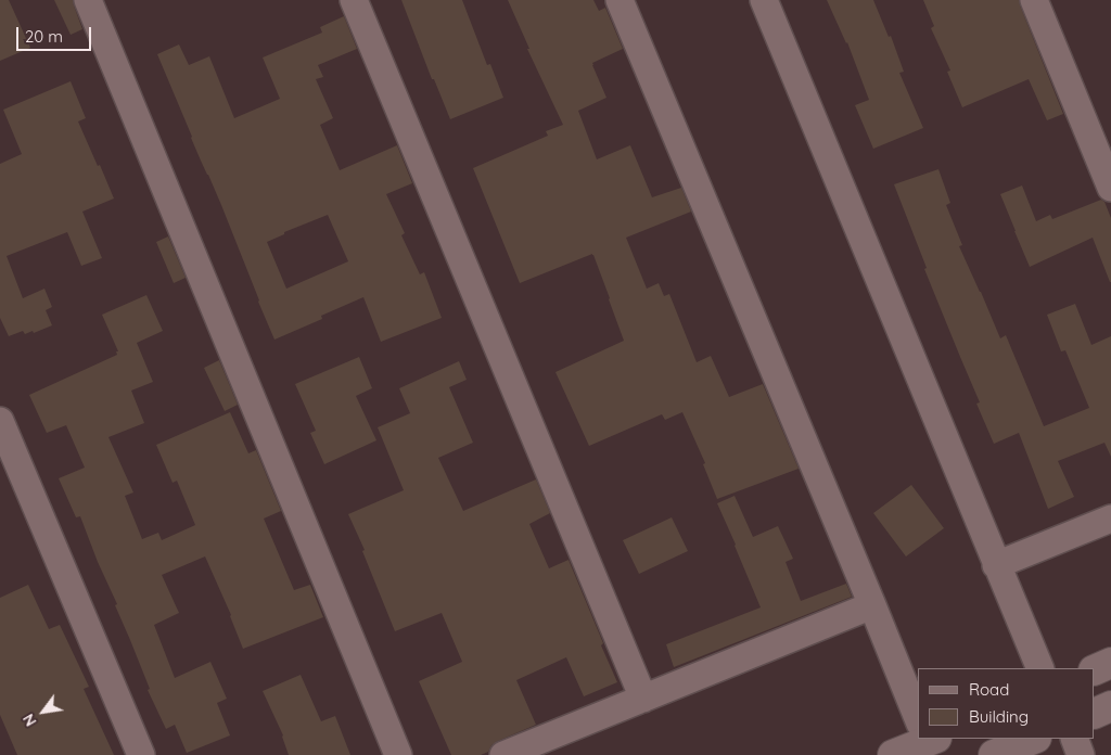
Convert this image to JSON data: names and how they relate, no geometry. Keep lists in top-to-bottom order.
{
  "legend": ["Road", "Building"],
  "scale_bar": "20 m",
  "north": "bottom left"
}
